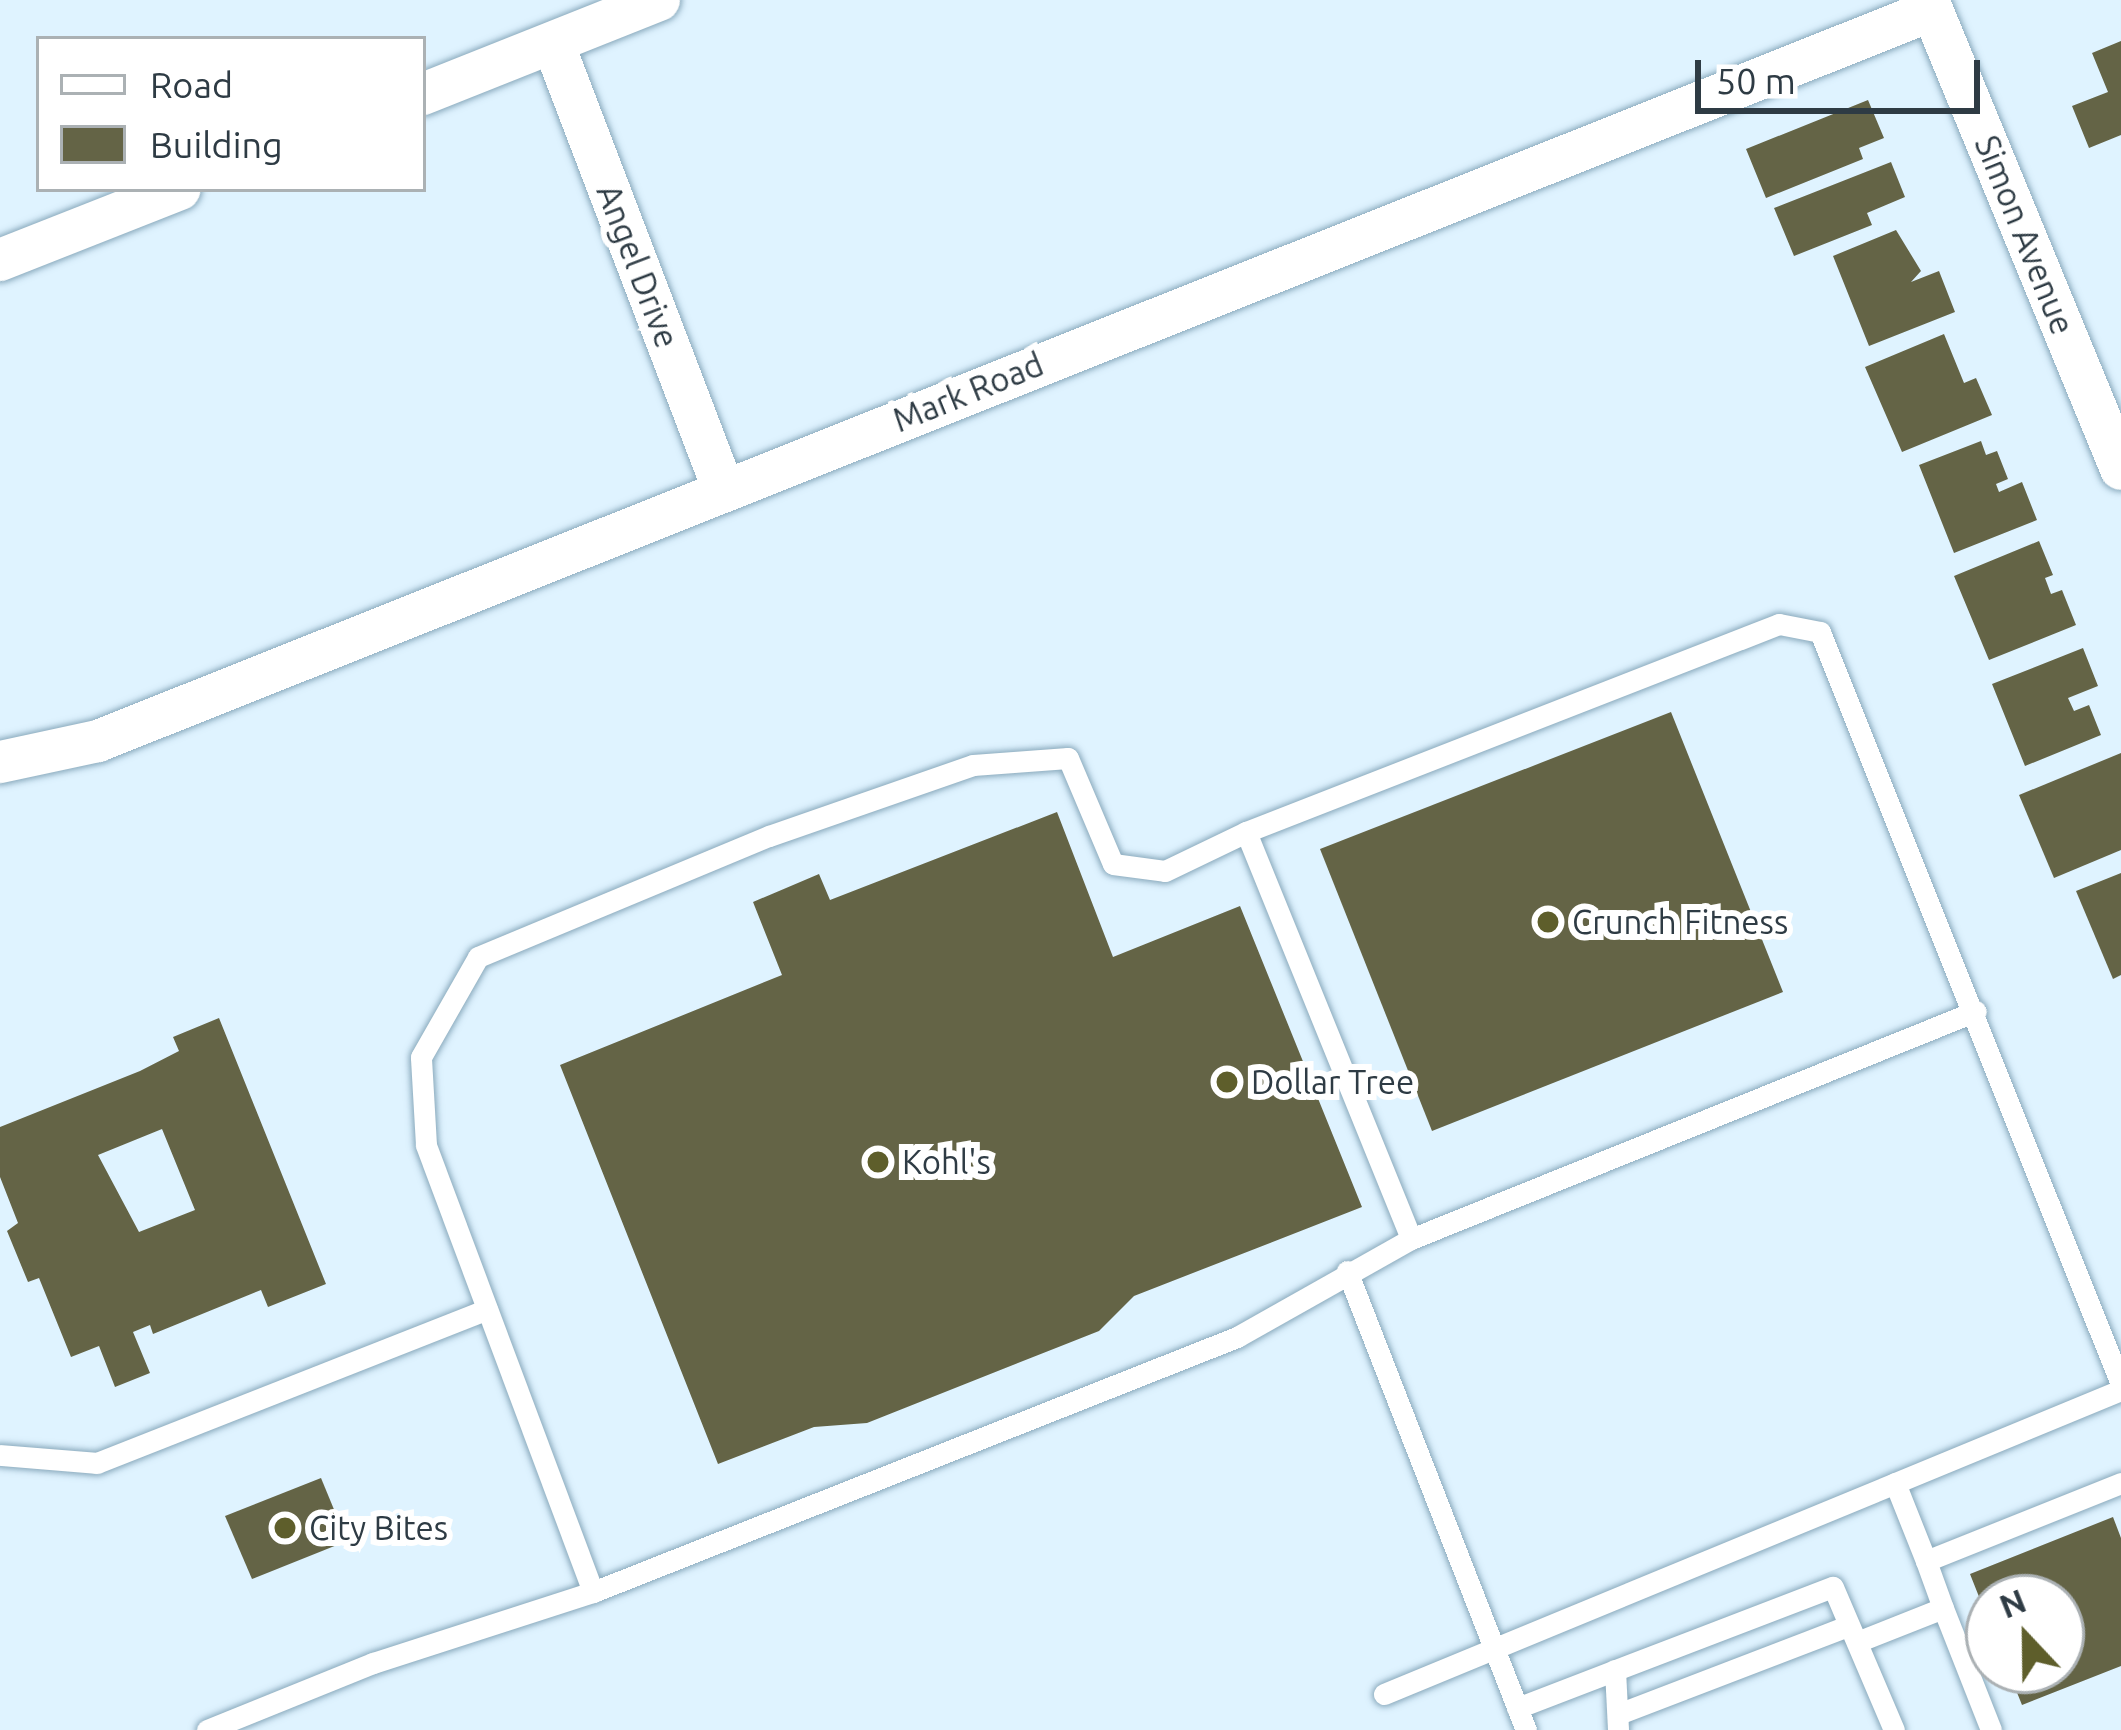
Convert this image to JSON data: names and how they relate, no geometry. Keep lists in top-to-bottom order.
{
  "streets": {
    "street": ["Simon Avenue", "Angel Drive", "Mark Road"]
  },
  "crossings": [
    ["Simon Avenue", "Mark Road"],
    ["Angel Drive", "Mark Road"]
  ],
  "places": [
    "Crunch Fitness",
    "Dollar Tree",
    "Kohl's",
    "City Bites"
  ],
  "legend": ["Road", "Building"],
  "scale_bar": "50 m",
  "north": "top"
}
